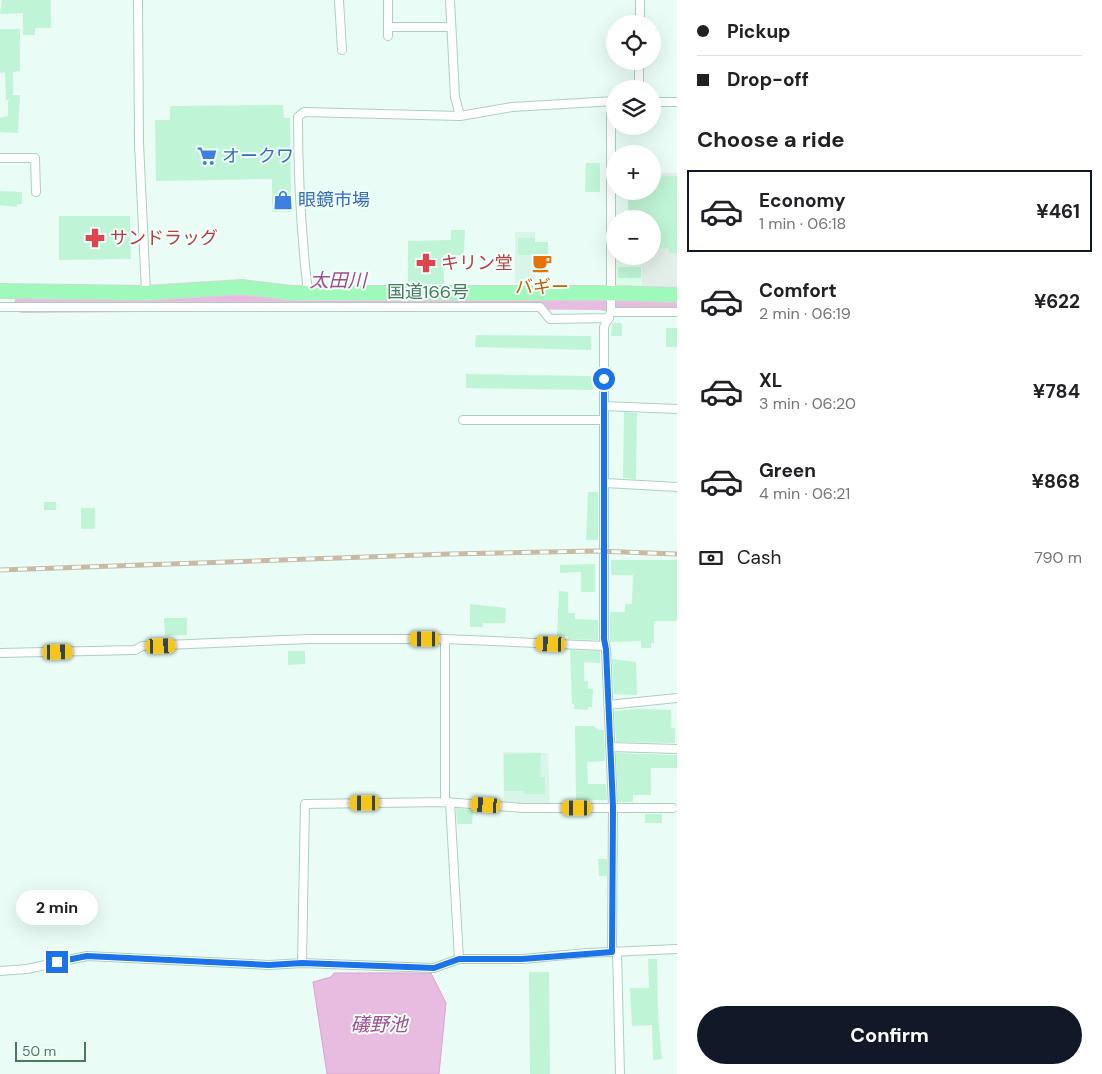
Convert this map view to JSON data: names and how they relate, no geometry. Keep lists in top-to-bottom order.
{
  "streets": {
    "highway": ["国道166号"]
  },
  "water": ["太田川", "礒野池"],
  "places": {
    "supermarket": ["オークワ"],
    "shop": ["眼鏡市場"],
    "pharmacy": ["サンドラッグ", "キリン堂"],
    "cafe": ["バギー"]
  },
  "scale_bar": "50 m",
  "page": {
    "banner": ["Pickup", "Drop-off"],
    "map_buttons": ["+", "−"],
    "heading": "Choose a ride",
    "list": [
      {
        "name": "Economy",
        "note": "1 min · 06:18",
        "value": "¥461"
      },
      {
        "name": "Comfort",
        "note": "2 min · 06:19",
        "value": "¥622"
      },
      {
        "name": "XL",
        "note": "3 min · 06:20",
        "value": "¥784"
      },
      {
        "name": "Green",
        "note": "4 min · 06:21",
        "value": "¥868"
      }
    ],
    "pay": ["Cash", "790 m"],
    "bubble": "2 min",
    "buttons": "Confirm",
    "scale": "50 m"
  }
}
